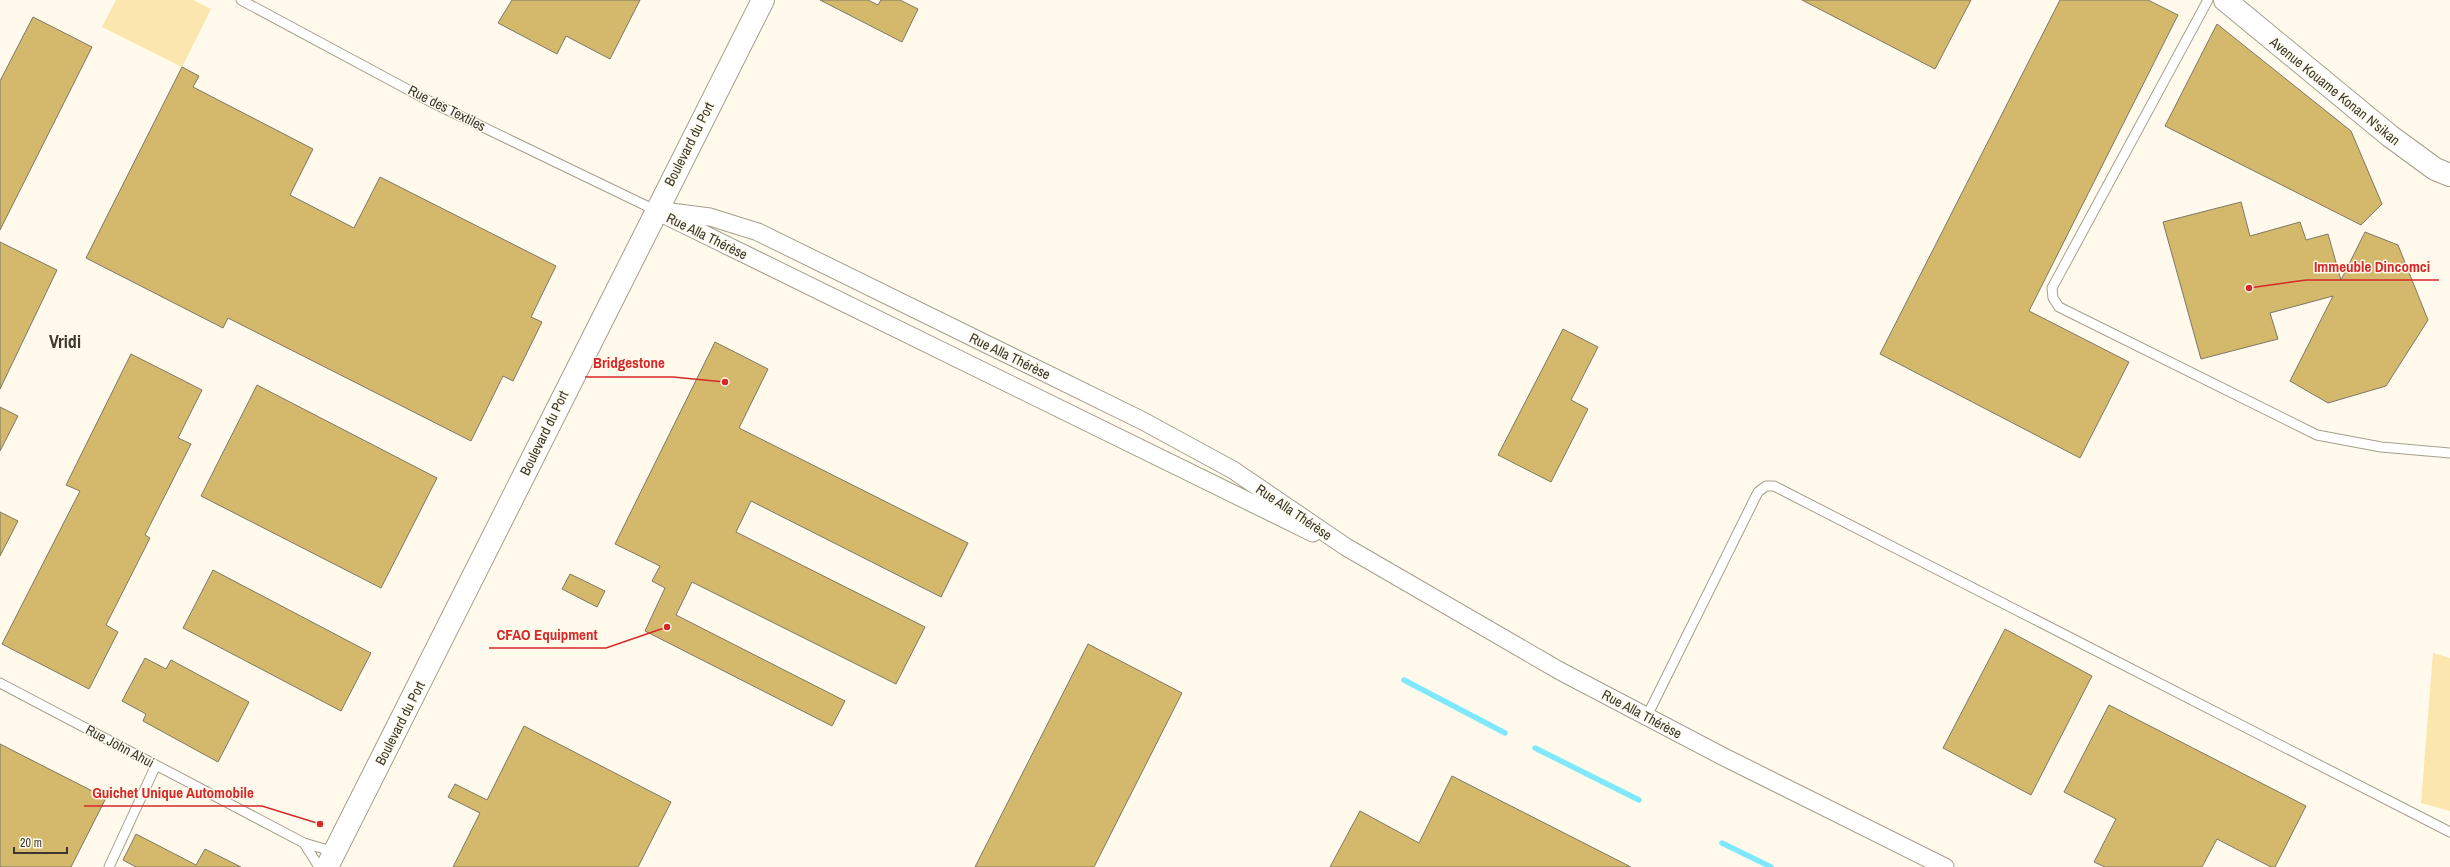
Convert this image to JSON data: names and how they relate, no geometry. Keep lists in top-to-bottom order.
{
  "streets": {
    "main road": ["Avenue Kouame Konan N'sikan", "Boulevard du Port"],
    "street": ["Rue Alla Thérèse"],
    "lane": ["Rue des Textiles", "Rue John Ahui"]
  },
  "crossings": [
    ["Rue des Textiles", "Boulevard du Port"],
    ["Rue des Textiles", "Rue Alla Thérèse"],
    ["Boulevard du Port", "Rue Alla Thérèse"],
    ["Boulevard du Port", "Rue John Ahui"]
  ],
  "districts": ["Vridi"],
  "places": [
    "Immeuble Dincomci",
    "Bridgestone",
    "CFAO Equipment",
    "Guichet Unique Automobile"
  ],
  "scale_bar": "20 m"
}
